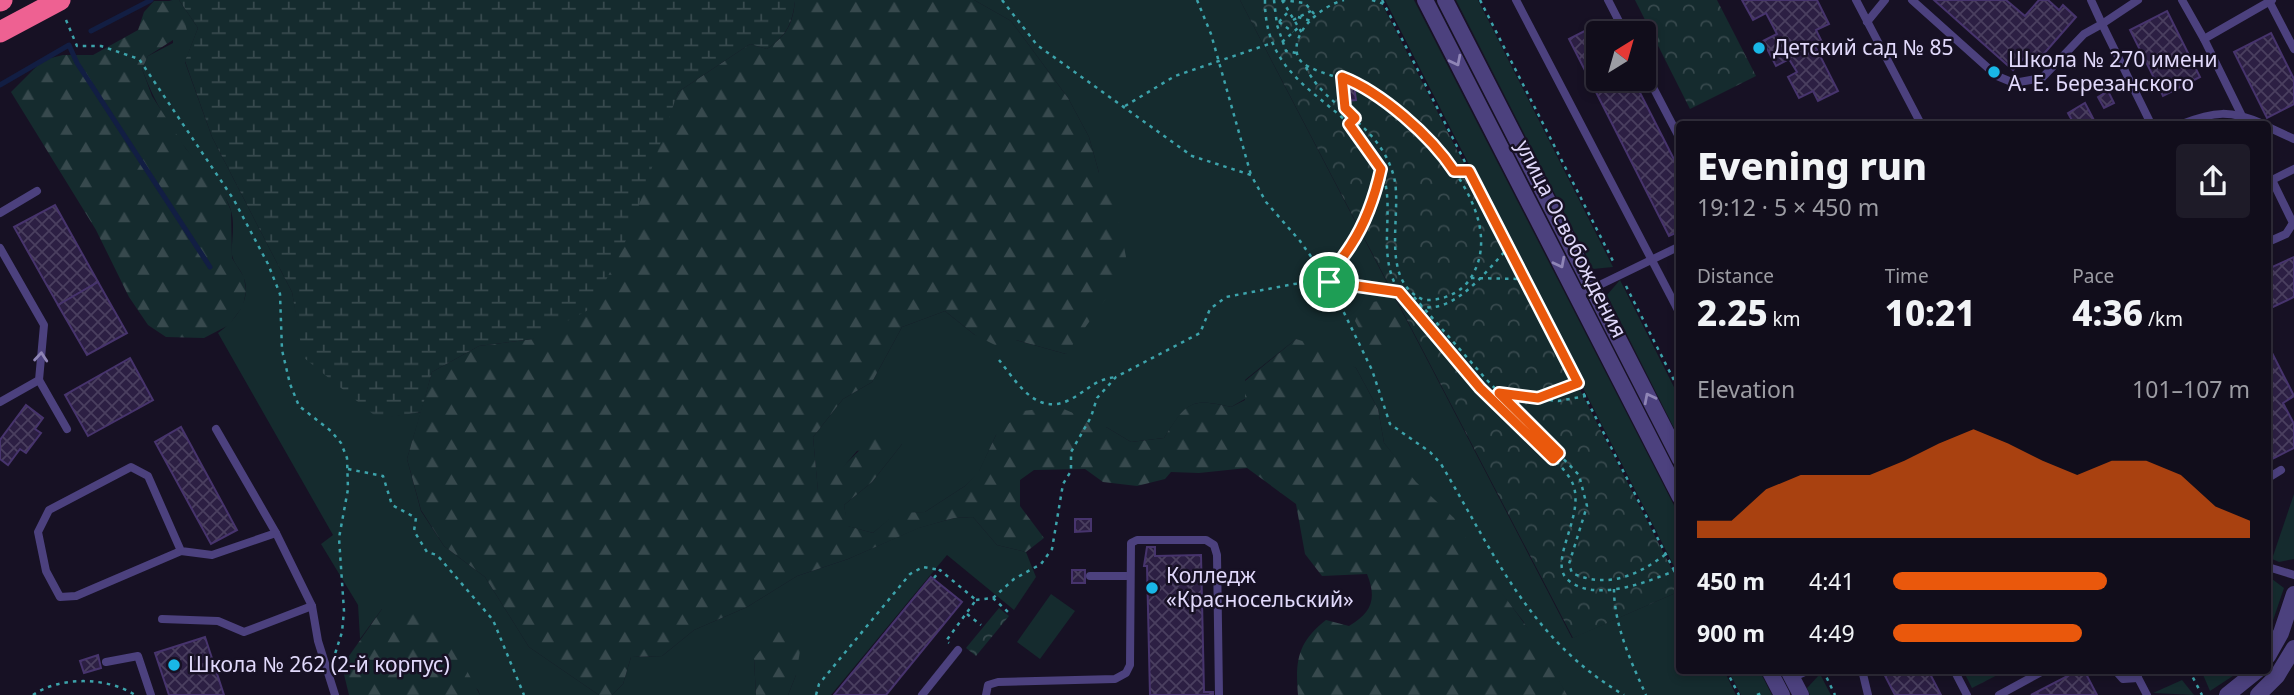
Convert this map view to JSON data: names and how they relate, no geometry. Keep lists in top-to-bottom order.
{
  "streets": {
    "street": ["улица Освобождения"]
  },
  "places": [
    "Детский сад № 85",
    "Школа № 270 имени А. Е. Березанского",
    "Колледж «Красносельский»",
    "Школа № 262 (2-й корпус)"
  ],
  "north": "top right",
  "page": {
    "heading": ["Evening run", "19:12 · 5 × 450 m"],
    "stats": [
      ["Distance", "2.25 km"],
      ["Time", "10:21"],
      ["Pace", "4:36 /km"]
    ],
    "chart": ["Elevation", "101–107 m"],
    "list": [
      {
        "name": "450 m",
        "note": "4:41"
      },
      {
        "name": "900 m",
        "note": "4:49"
      }
    ]
  }
}
